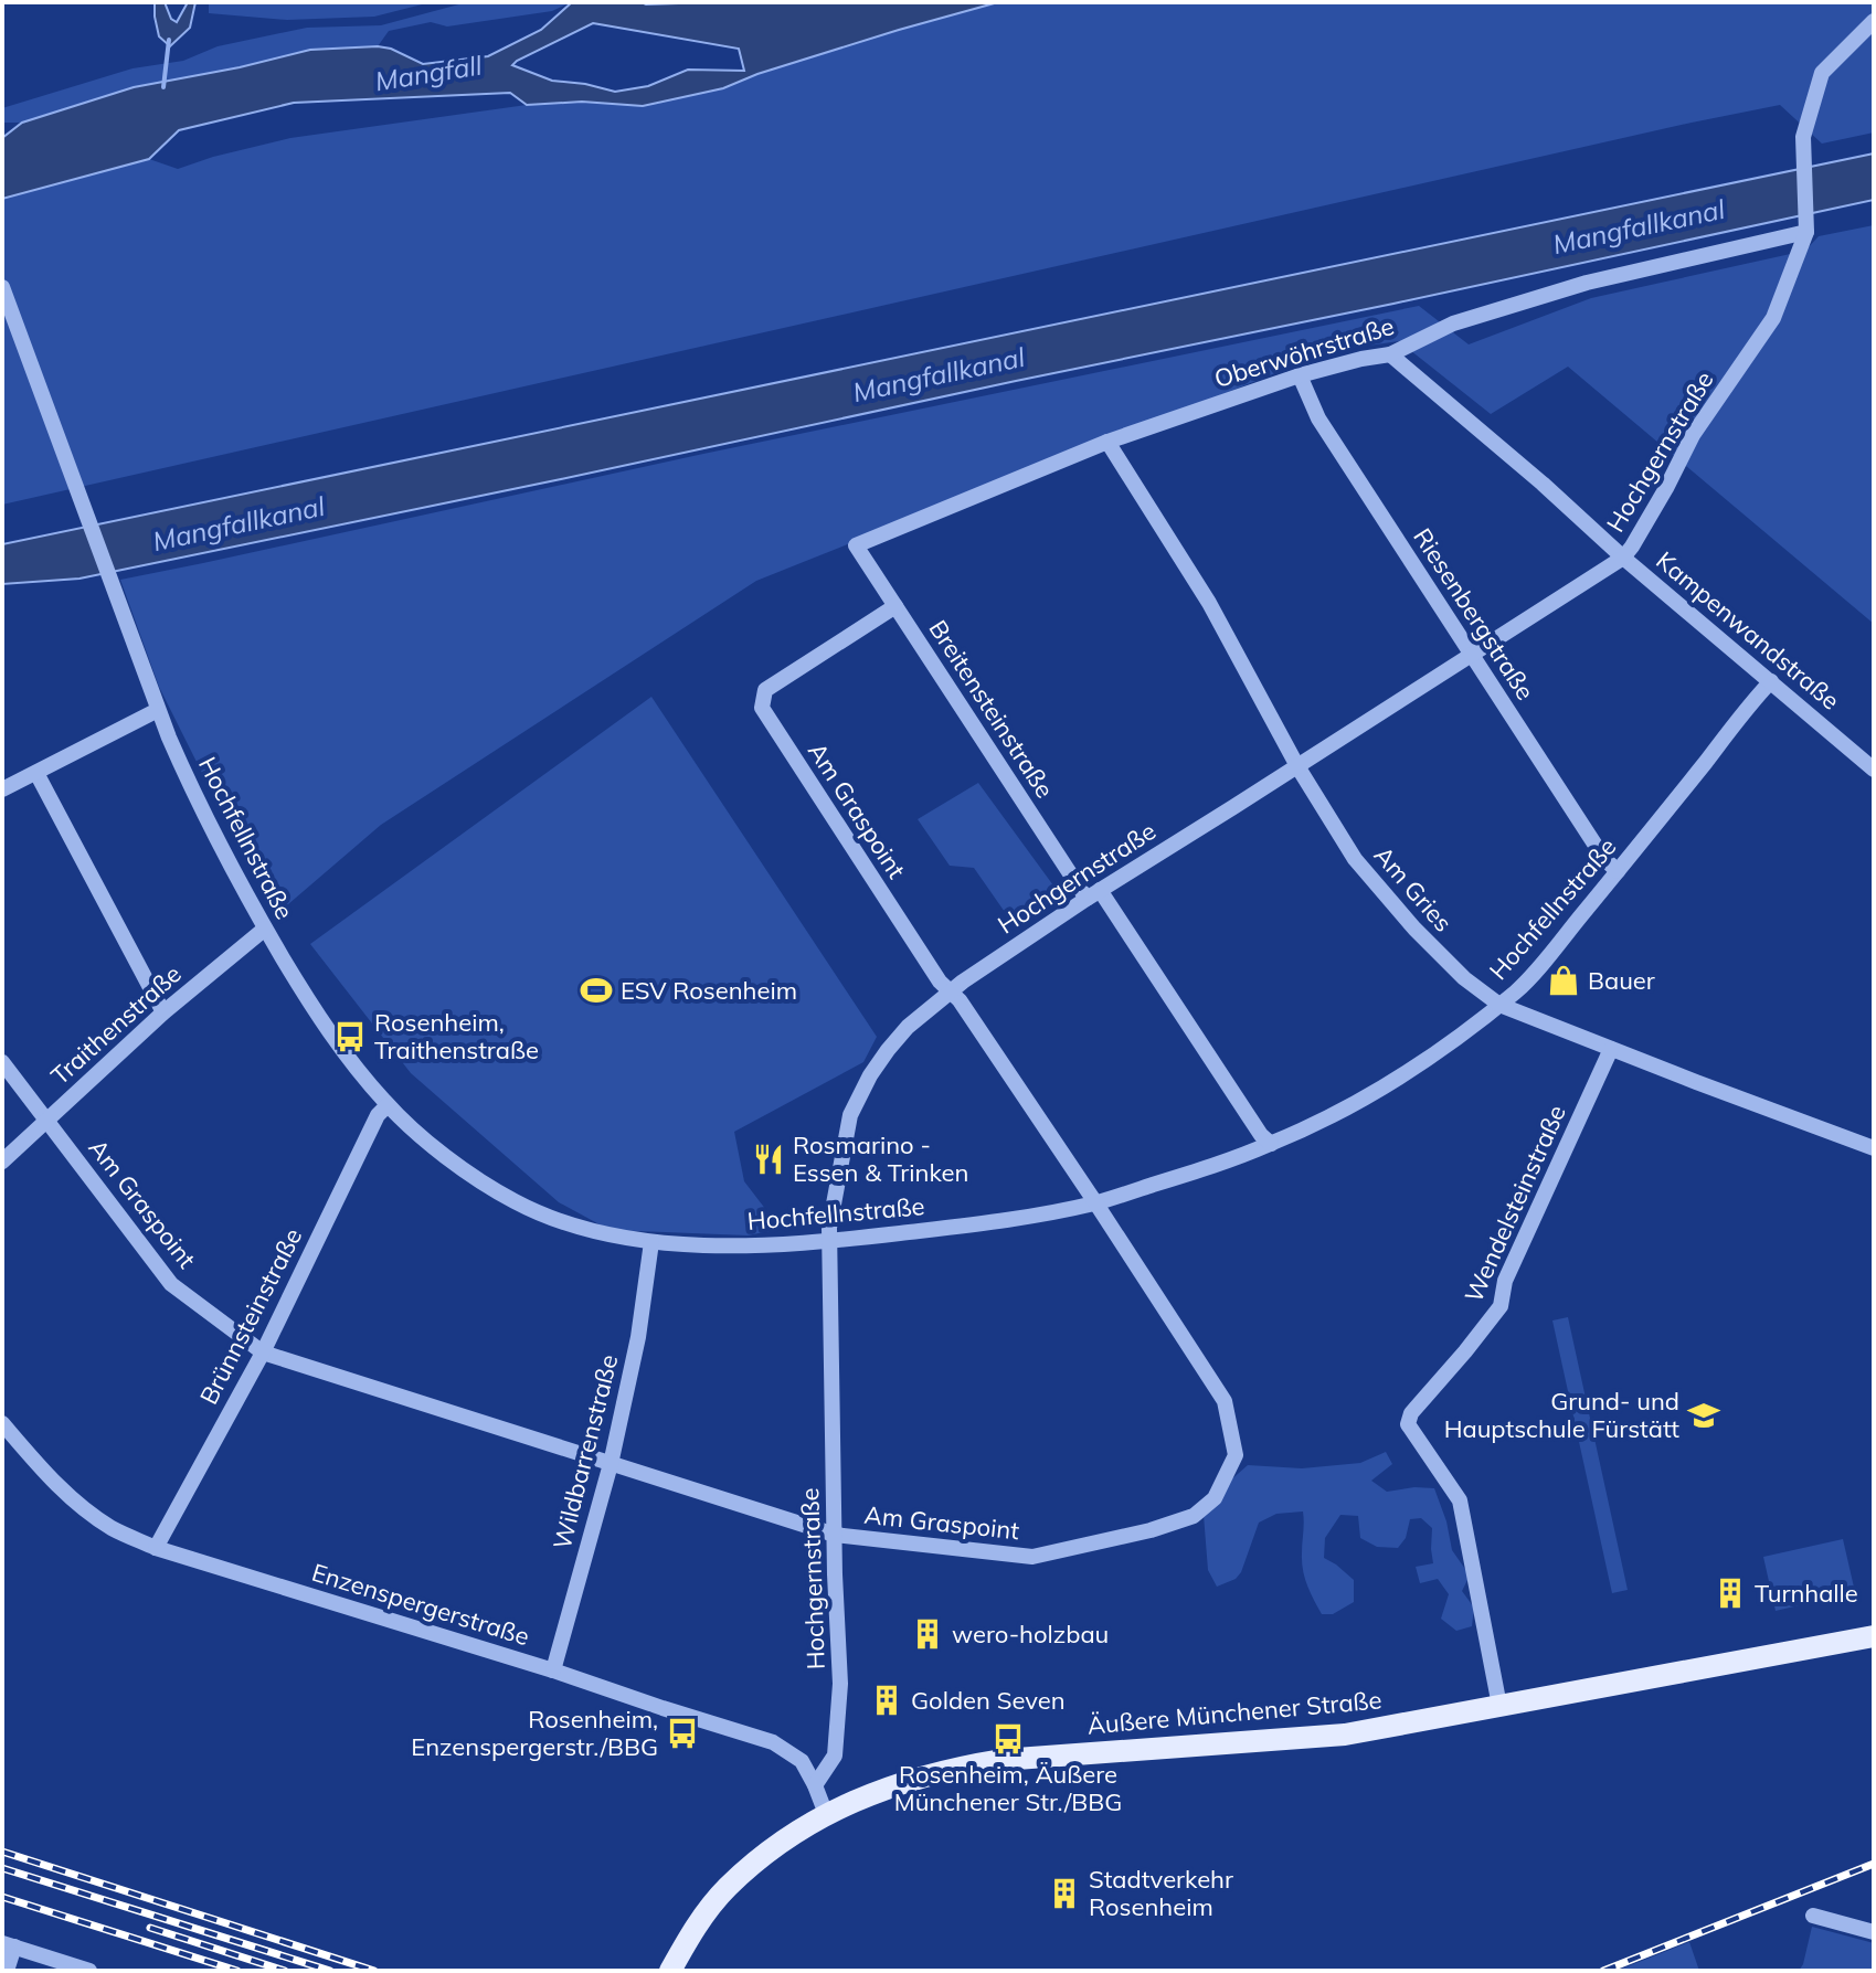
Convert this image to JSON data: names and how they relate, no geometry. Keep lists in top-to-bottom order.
{
  "streets": {
    "main road": ["Äußere Münchener Straße"],
    "street": [
      "Oberwöhrstraße",
      "Hochgernstraße",
      "Riesenbergstraße",
      "Kampenwandstraße",
      "Breitensteinstraße",
      "Am Graspoint",
      "Hochfellnstraße",
      "Am Gries",
      "Traithenstraße",
      "Wendelsteinstraße",
      "Brünnsteinstraße",
      "Wildbarrenstraße",
      "Enzenspergerstraße"
    ]
  },
  "crossings": [
    ["Oberwöhrstraße", "Hochgernstraße"],
    ["Oberwöhrstraße", "Riesenbergstraße"],
    ["Oberwöhrstraße", "Kampenwandstraße"],
    ["Oberwöhrstraße", "Breitensteinstraße"],
    ["Oberwöhrstraße", "Am Gries"],
    ["Hochgernstraße", "Riesenbergstraße"],
    ["Hochgernstraße", "Kampenwandstraße"],
    ["Hochgernstraße", "Breitensteinstraße"],
    ["Hochgernstraße", "Am Graspoint"],
    ["Hochgernstraße", "Hochfellnstraße"],
    ["Hochgernstraße", "Am Gries"],
    ["Hochgernstraße", "Enzenspergerstraße"],
    ["Riesenbergstraße", "Hochfellnstraße"],
    ["Kampenwandstraße", "Hochfellnstraße"],
    ["Breitensteinstraße", "Am Graspoint"],
    ["Breitensteinstraße", "Hochfellnstraße"],
    ["Am Graspoint", "Hochfellnstraße"],
    ["Am Graspoint", "Traithenstraße"],
    ["Am Graspoint", "Brünnsteinstraße"],
    ["Am Graspoint", "Wildbarrenstraße"],
    ["Hochfellnstraße", "Am Gries"],
    ["Hochfellnstraße", "Traithenstraße"],
    ["Hochfellnstraße", "Brünnsteinstraße"],
    ["Hochfellnstraße", "Wildbarrenstraße"],
    ["Am Gries", "Wendelsteinstraße"],
    ["Wendelsteinstraße", "Äußere Münchener Straße"],
    ["Brünnsteinstraße", "Enzenspergerstraße"],
    ["Wildbarrenstraße", "Enzenspergerstraße"],
    ["Enzenspergerstraße", "Äußere Münchener Straße"]
  ],
  "water": ["Mangfall", "Mangfallkanal"],
  "places": {
    "shop": ["Bauer"],
    "sports": ["ESV Rosenheim"],
    "bus stop": ["Rosenheim, Traithenstraße", "Rosenheim, Enzenspergerstr./BBG", "Rosenheim, Äußere Münchener Str./BBG"],
    "restaurant": ["Rosmarino - Essen & Trinken"],
    "school or university": ["Grund- und Hauptschule Fürstätt"],
    "building": [
      "Turnhalle",
      "wero-holzbau",
      "Golden Seven",
      "Stadtverkehr Rosenheim"
    ]
  }
}
